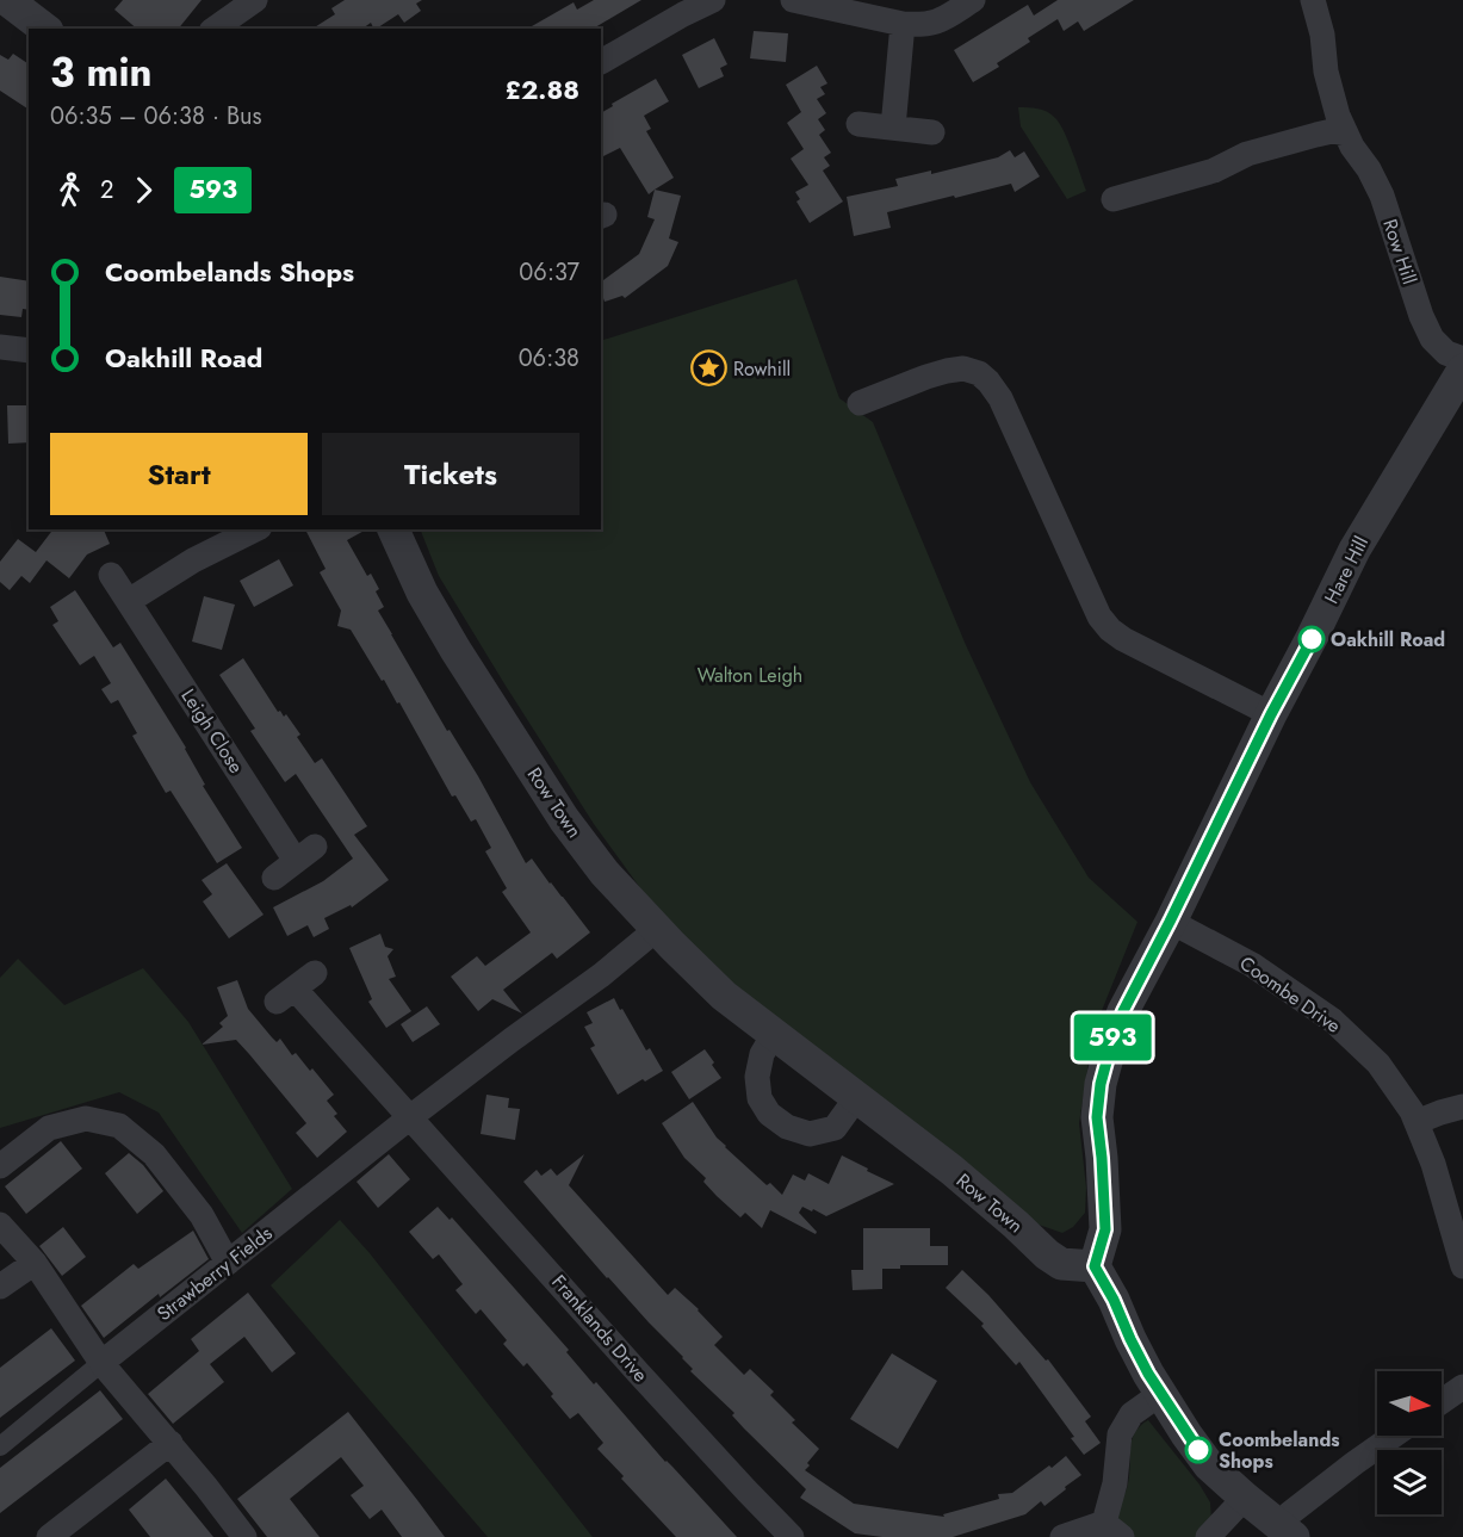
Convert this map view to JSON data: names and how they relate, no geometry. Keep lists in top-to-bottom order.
{
  "streets": {
    "street": [
      "Row Hill",
      "Hare Hill",
      "Leigh Close",
      "Row Town",
      "Coombe Drive",
      "Strawberry Fields",
      "Franklands Drive"
    ]
  },
  "crossings": [
    ["Hare Hill", "Row Town"],
    ["Hare Hill", "Coombe Drive"],
    ["Strawberry Fields", "Franklands Drive"]
  ],
  "parks": ["Walton Leigh"],
  "places": {
    "place": ["Rowhill"],
    "other": ["Oakhill Road", "Coombelands Shops"]
  },
  "lines": ["bus line 593"],
  "north": "right",
  "page": {
    "on_map": "593",
    "heading": ["3 min", "06:35 – 06:38 · Bus", "£2.88"],
    "legs": ["2", "593"],
    "list": [
      {
        "name": "Coombelands Shops",
        "value": "06:37"
      },
      {
        "name": "Oakhill Road",
        "value": "06:38"
      }
    ],
    "buttons": ["Start", "Tickets"]
  }
}
